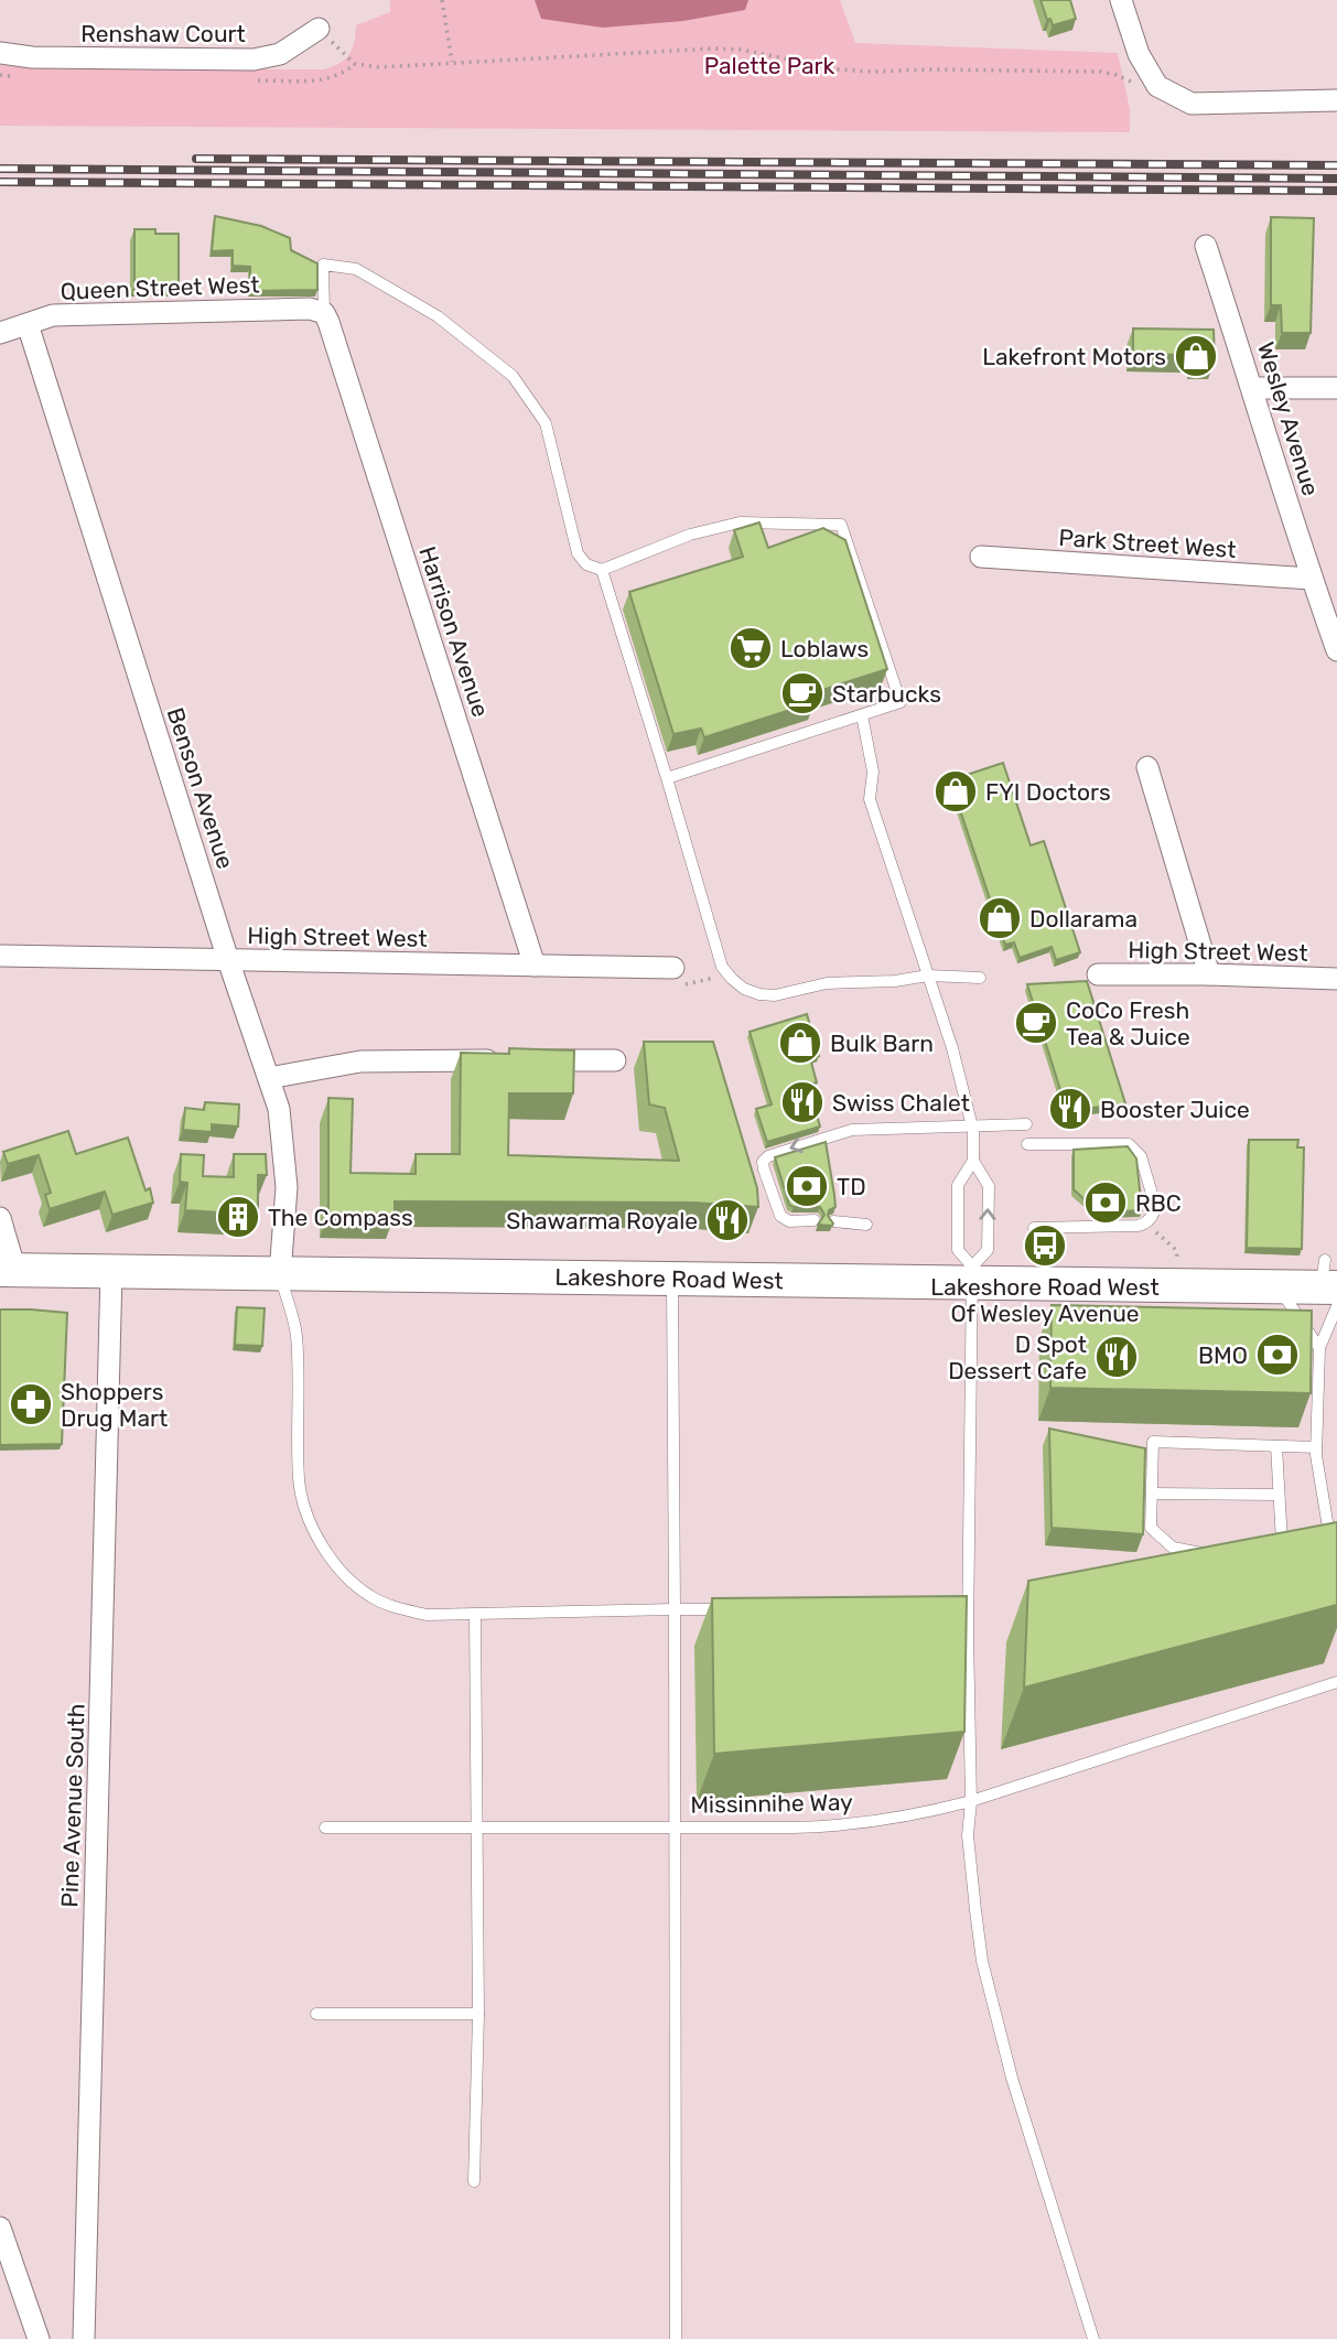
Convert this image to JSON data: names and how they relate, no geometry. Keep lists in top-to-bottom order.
{
  "streets": {
    "main road": ["Lakeshore Road West"],
    "street": [
      "Renshaw Court",
      "Queen Street West",
      "Wesley Avenue",
      "Park Street West",
      "Harrison Avenue",
      "Benson Avenue",
      "High Street West",
      "Pine Avenue South"
    ],
    "lane": ["Missinnihe Way"]
  },
  "crossings": [
    ["Queen Street West", "Harrison Avenue"],
    ["Queen Street West", "Benson Avenue"],
    ["Wesley Avenue", "Park Street West"],
    ["Harrison Avenue", "High Street West"],
    ["Benson Avenue", "High Street West"],
    ["Benson Avenue", "Lakeshore Road West"],
    ["Lakeshore Road West", "Pine Avenue South"]
  ],
  "parks": ["Palette Park"],
  "places": {
    "shop": [
      "Lakefront Motors",
      "FYI Doctors",
      "Dollarama",
      "Bulk Barn"
    ],
    "supermarket": ["Loblaws"],
    "cafe": ["Starbucks", "CoCo Fresh Tea & Juice"],
    "restaurant": [
      "Swiss Chalet",
      "Booster Juice",
      "Shawarma Royale",
      "D Spot Dessert Cafe"
    ],
    "bank": ["TD", "RBC", "BMO"],
    "building": ["The Compass"],
    "bus stop": ["Lakeshore Road West Of Wesley Avenue"],
    "pharmacy": ["Shoppers Drug Mart"]
  }
}
